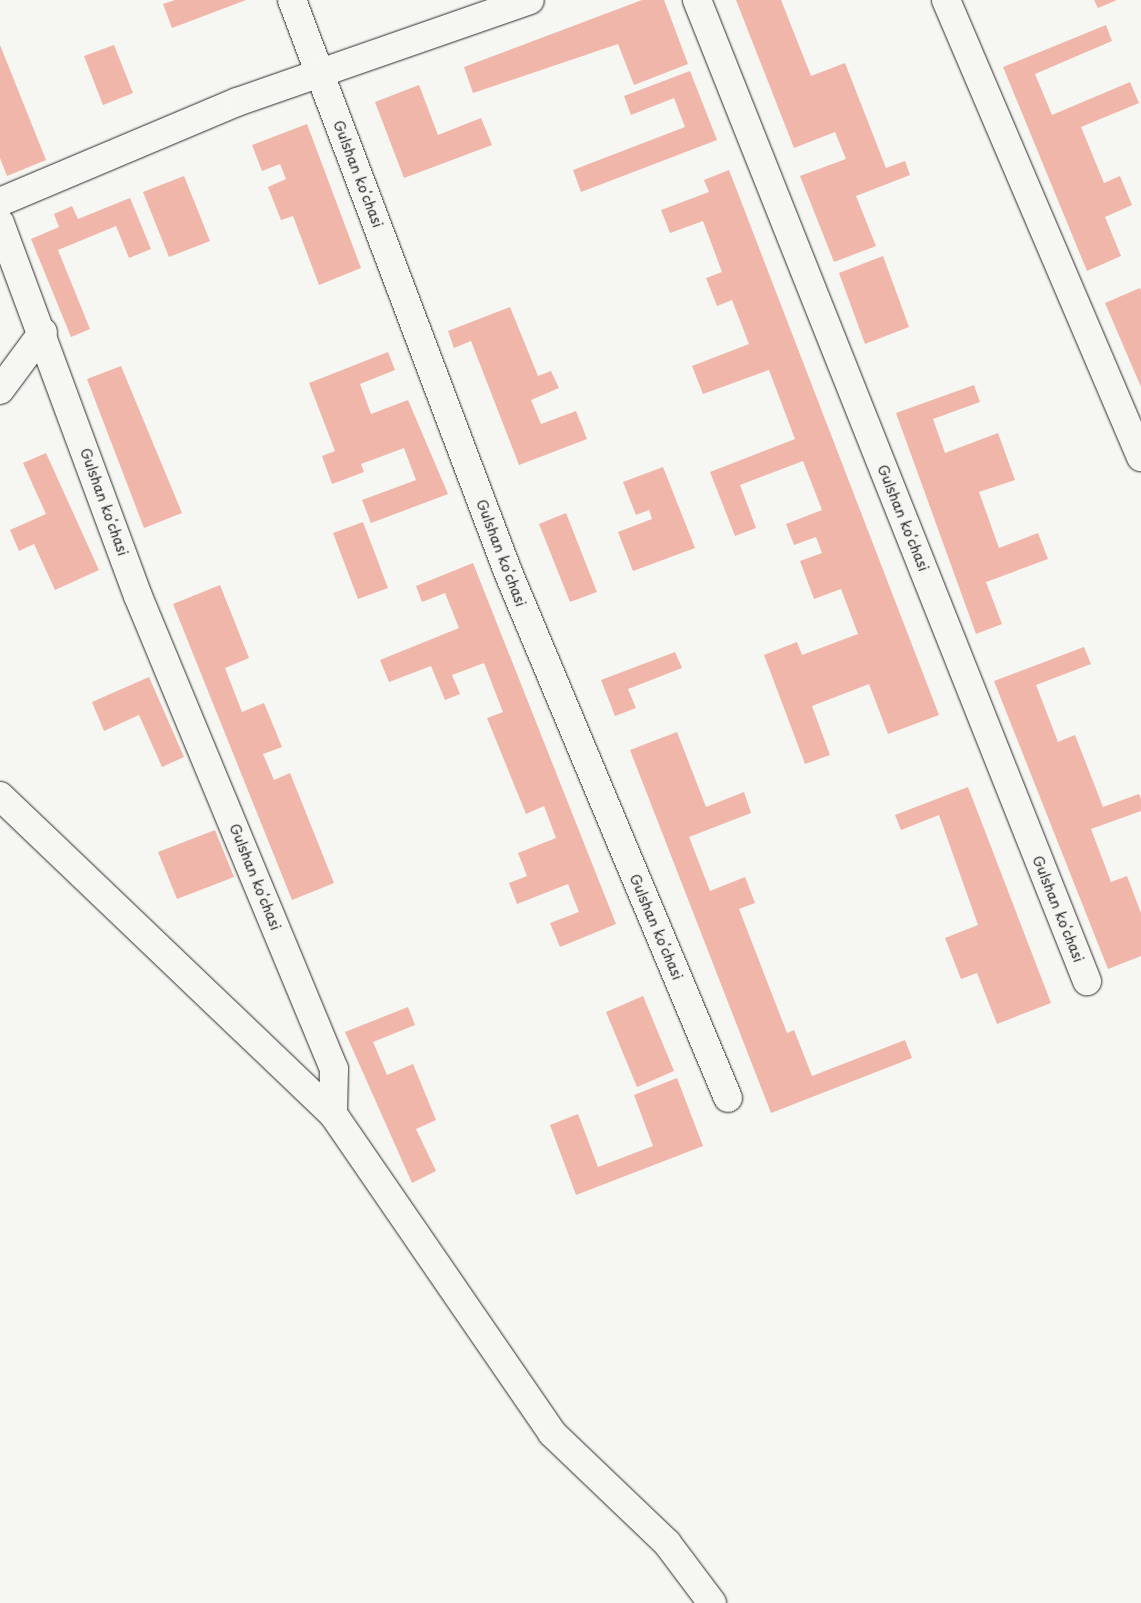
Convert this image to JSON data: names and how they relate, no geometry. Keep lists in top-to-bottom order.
{
  "streets": {
    "street": ["Gulshan koʻchasi"]
  }
}
